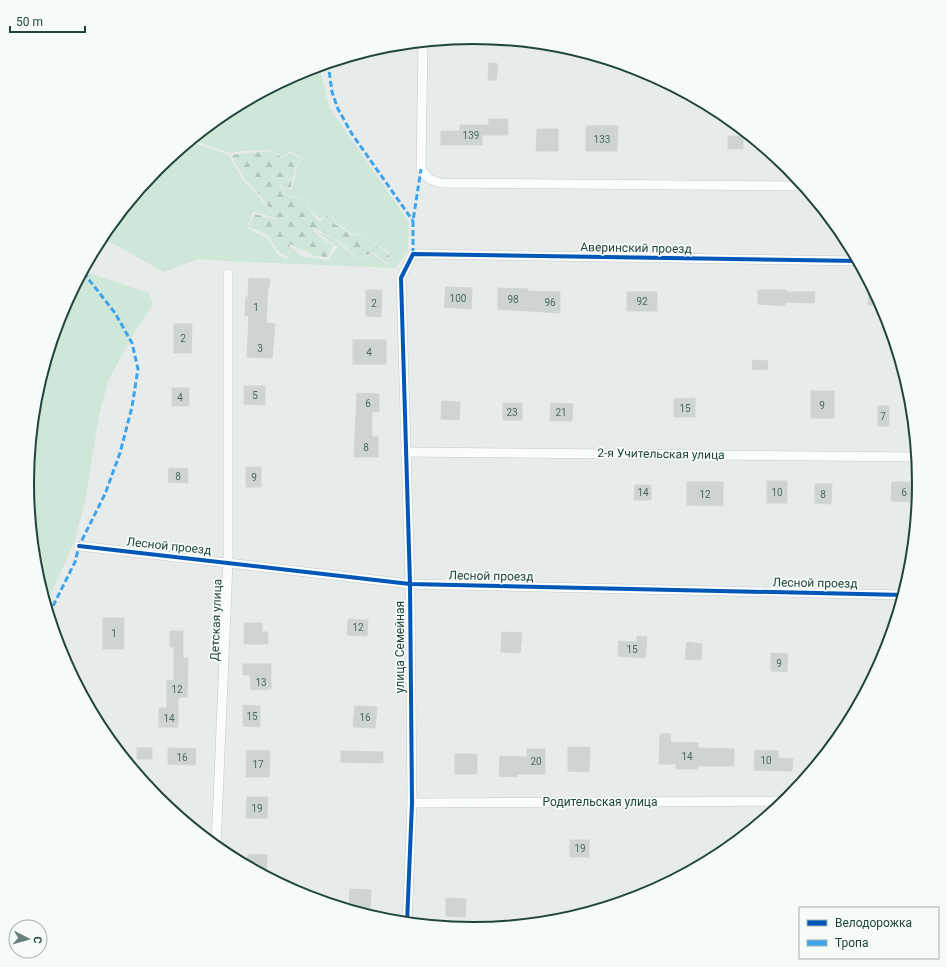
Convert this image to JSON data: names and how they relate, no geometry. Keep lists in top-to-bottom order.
{
  "streets": {
    "street": [
      "Аверинский проезд",
      "2-я Учительская улица",
      "Лесной проезд",
      "Детская улица",
      "улица Семейная",
      "Родительская улица"
    ]
  },
  "crossings": [
    ["Аверинский проезд", "улица Семейная"],
    ["2-я Учительская улица", "улица Семейная"],
    ["Лесной проезд", "Детская улица"],
    ["Лесной проезд", "улица Семейная"],
    ["улица Семейная", "Родительская улица"]
  ],
  "house_numbers": [
    "139",
    "133",
    "100",
    "98",
    "92",
    "96",
    "2",
    "1",
    "2",
    "3",
    "4",
    "5",
    "4",
    "6",
    "9",
    "15",
    "23",
    "21",
    "7",
    "8",
    "8",
    "9",
    "14",
    "10",
    "6",
    "12",
    "8",
    "12",
    "1",
    "15",
    "9",
    "13",
    "12",
    "15",
    "16",
    "14",
    "14",
    "16",
    "10",
    "20",
    "17",
    "19",
    "19"
  ],
  "legend": ["Велодорожка", "Тропа"],
  "scale_bar": "50 m",
  "north": "right"
}
